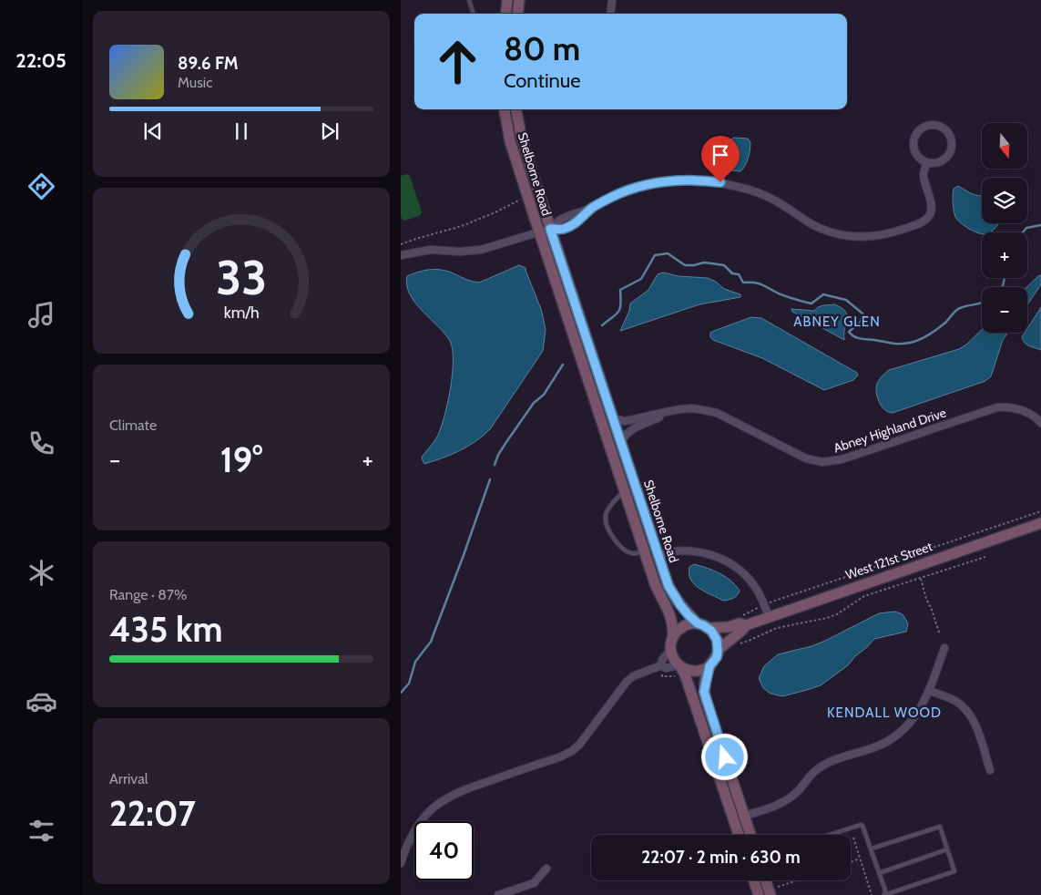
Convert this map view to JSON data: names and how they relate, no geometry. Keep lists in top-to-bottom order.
{
  "streets": {
    "street": ["Shelborne Road", "Abney Highland Drive", "West 121st Street"]
  },
  "crossings": [
    ["Shelborne Road", "Abney Highland Drive"],
    ["Shelborne Road", "West 121st Street"]
  ],
  "districts": ["ABNEY GLEN", "KENDALL WOOD"],
  "north": "bottom",
  "page": {
    "tabs": "22:05",
    "turn": ["80 m", "Continue"],
    "song": ["89.6 FM", "Music"],
    "map_buttons": ["+", "−"],
    "tile": [
      "Climate",
      ["Range · 87%", "435 km"],
      ["Arrival", "22:07"]
    ],
    "heat": ["−", "19°", "+"],
    "limit": "40",
    "trip": "22:07 · 2 min · 630 m",
    "gauge": ["33", "km/h"]
  }
}
